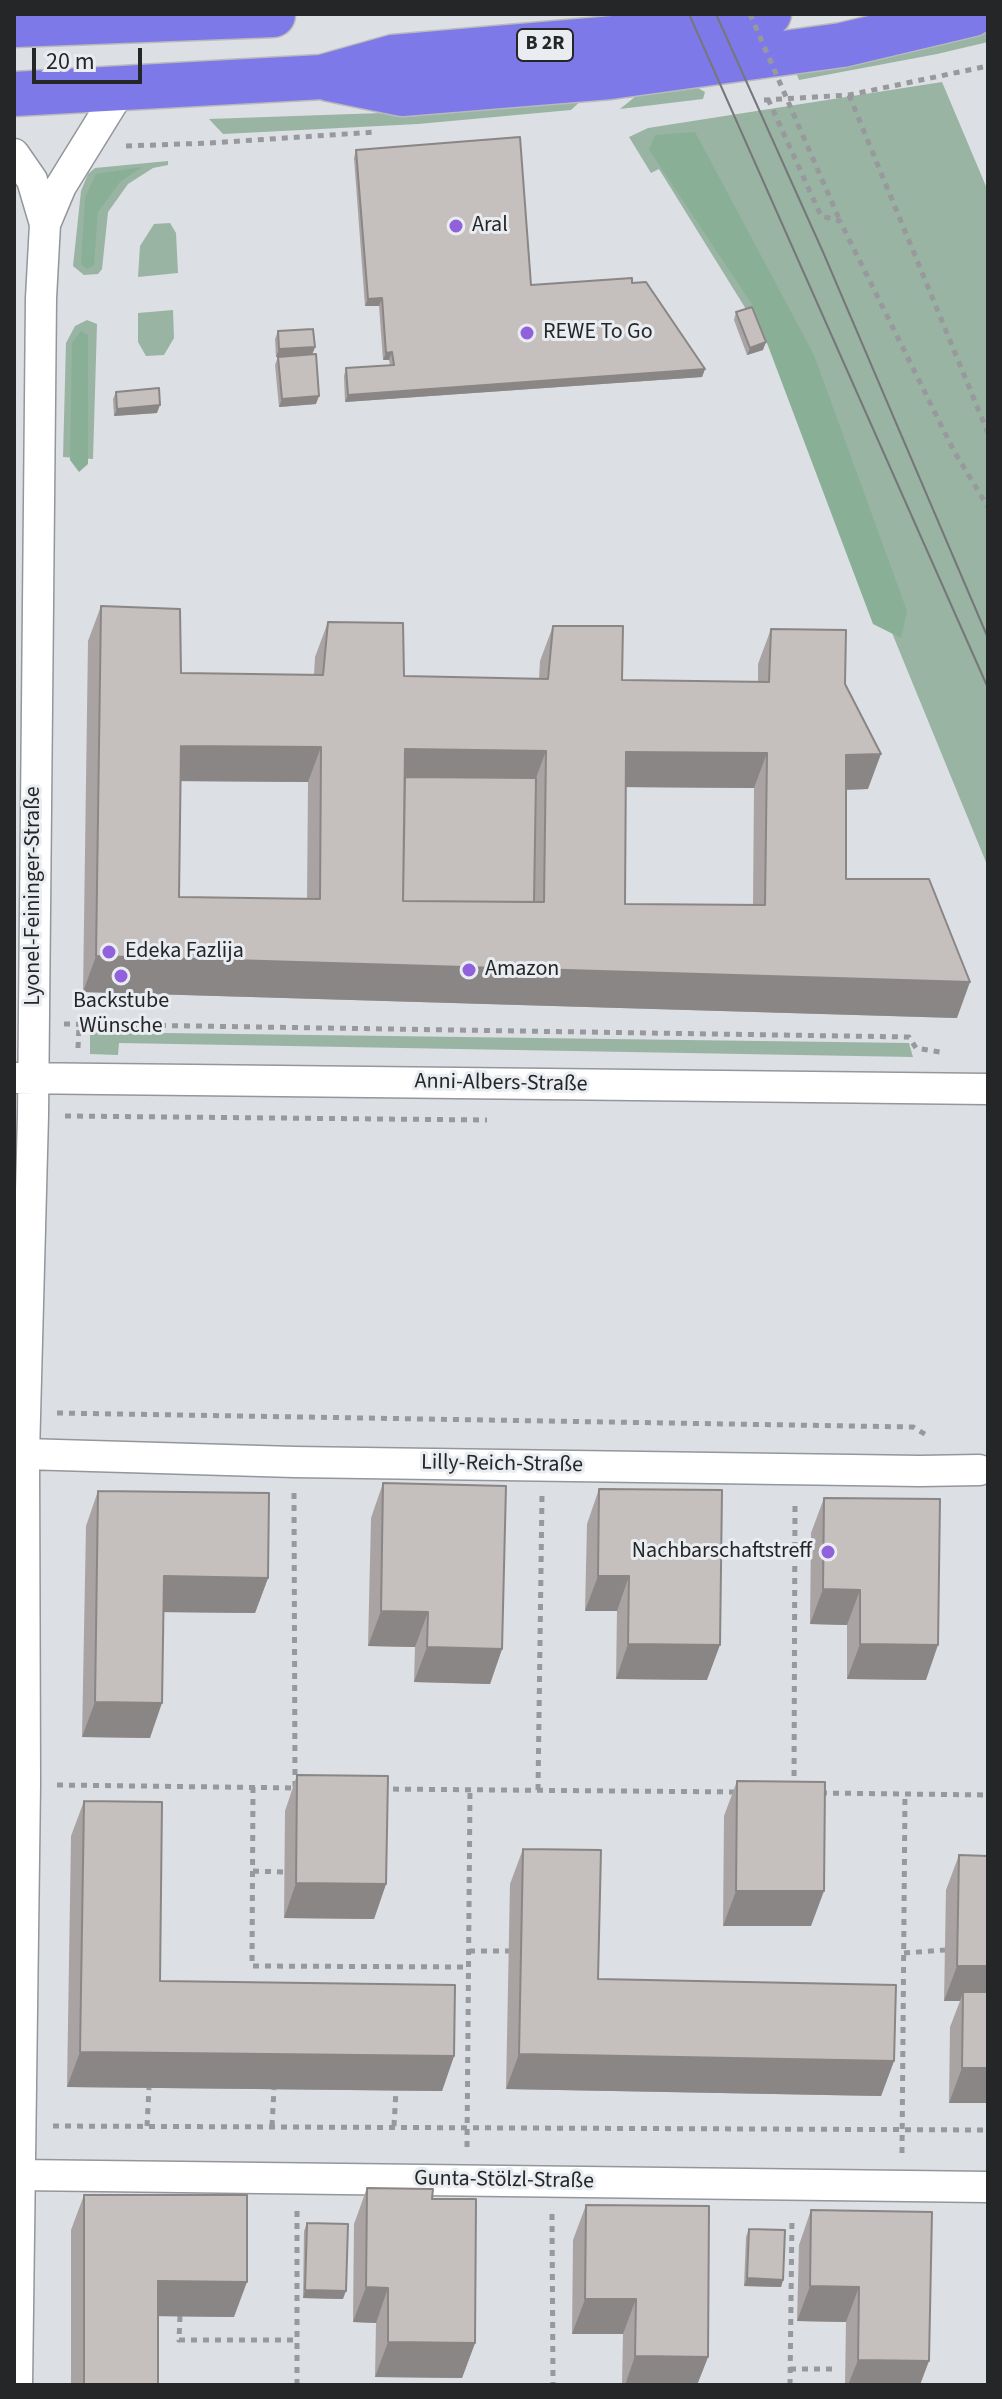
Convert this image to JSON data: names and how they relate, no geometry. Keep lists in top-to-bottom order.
{
  "streets": {
    "highway": ["B 2R"],
    "street": [
      "Lyonel-Feininger-Straße",
      "Anni-Albers-Straße",
      "Lilly-Reich-Straße",
      "Gunta-Stölzl-Straße"
    ]
  },
  "crossings": [
    ["B 2R", "Lyonel-Feininger-Straße"],
    ["Lyonel-Feininger-Straße", "Anni-Albers-Straße"],
    ["Lyonel-Feininger-Straße", "Lilly-Reich-Straße"],
    ["Lyonel-Feininger-Straße", "Gunta-Stölzl-Straße"]
  ],
  "places": [
    "Aral",
    "REWE To Go",
    "Edeka Fazlija",
    "Amazon",
    "Backstube Wünsche",
    "Nachbarschaftstreff"
  ],
  "scale_bar": "20 m"
}
